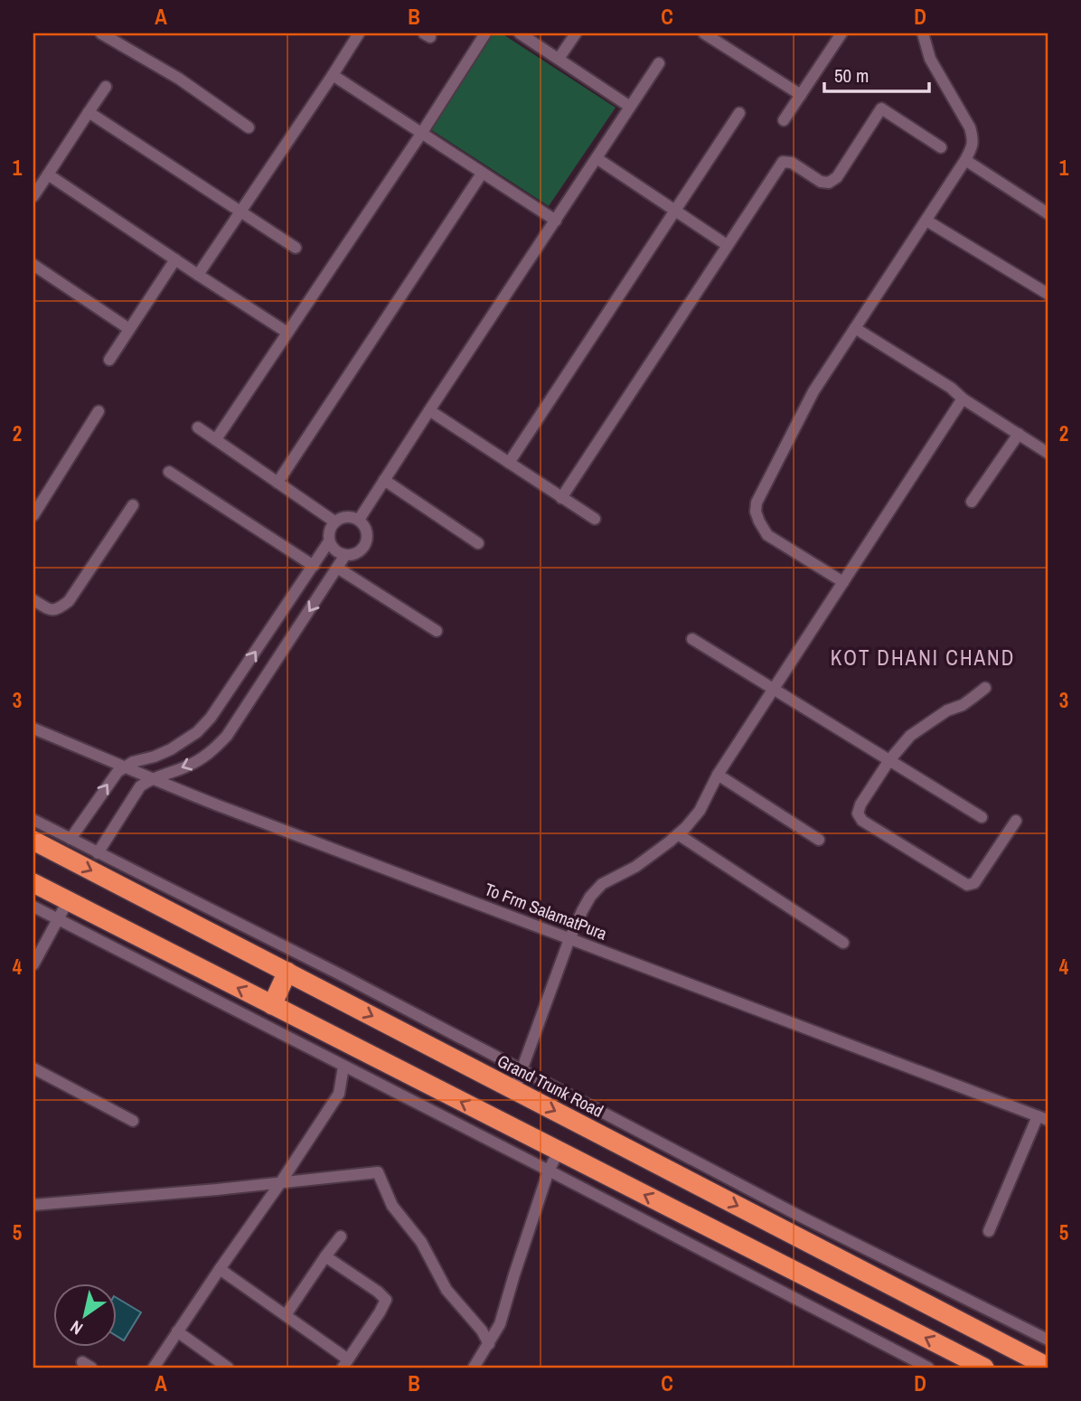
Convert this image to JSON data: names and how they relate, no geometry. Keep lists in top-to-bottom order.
{
  "streets": {
    "highway": ["Grand Trunk Road"],
    "street": ["To Frm SalamatPura"]
  },
  "districts": ["KOT DHANI CHAND"],
  "scale_bar": "50 m",
  "north": "bottom left",
  "grid": {
    "columns": [
      "A",
      "B",
      "C",
      "D"
    ],
    "rows": [
      "1",
      "2",
      "3",
      "4",
      "5"
    ]
  }
}
